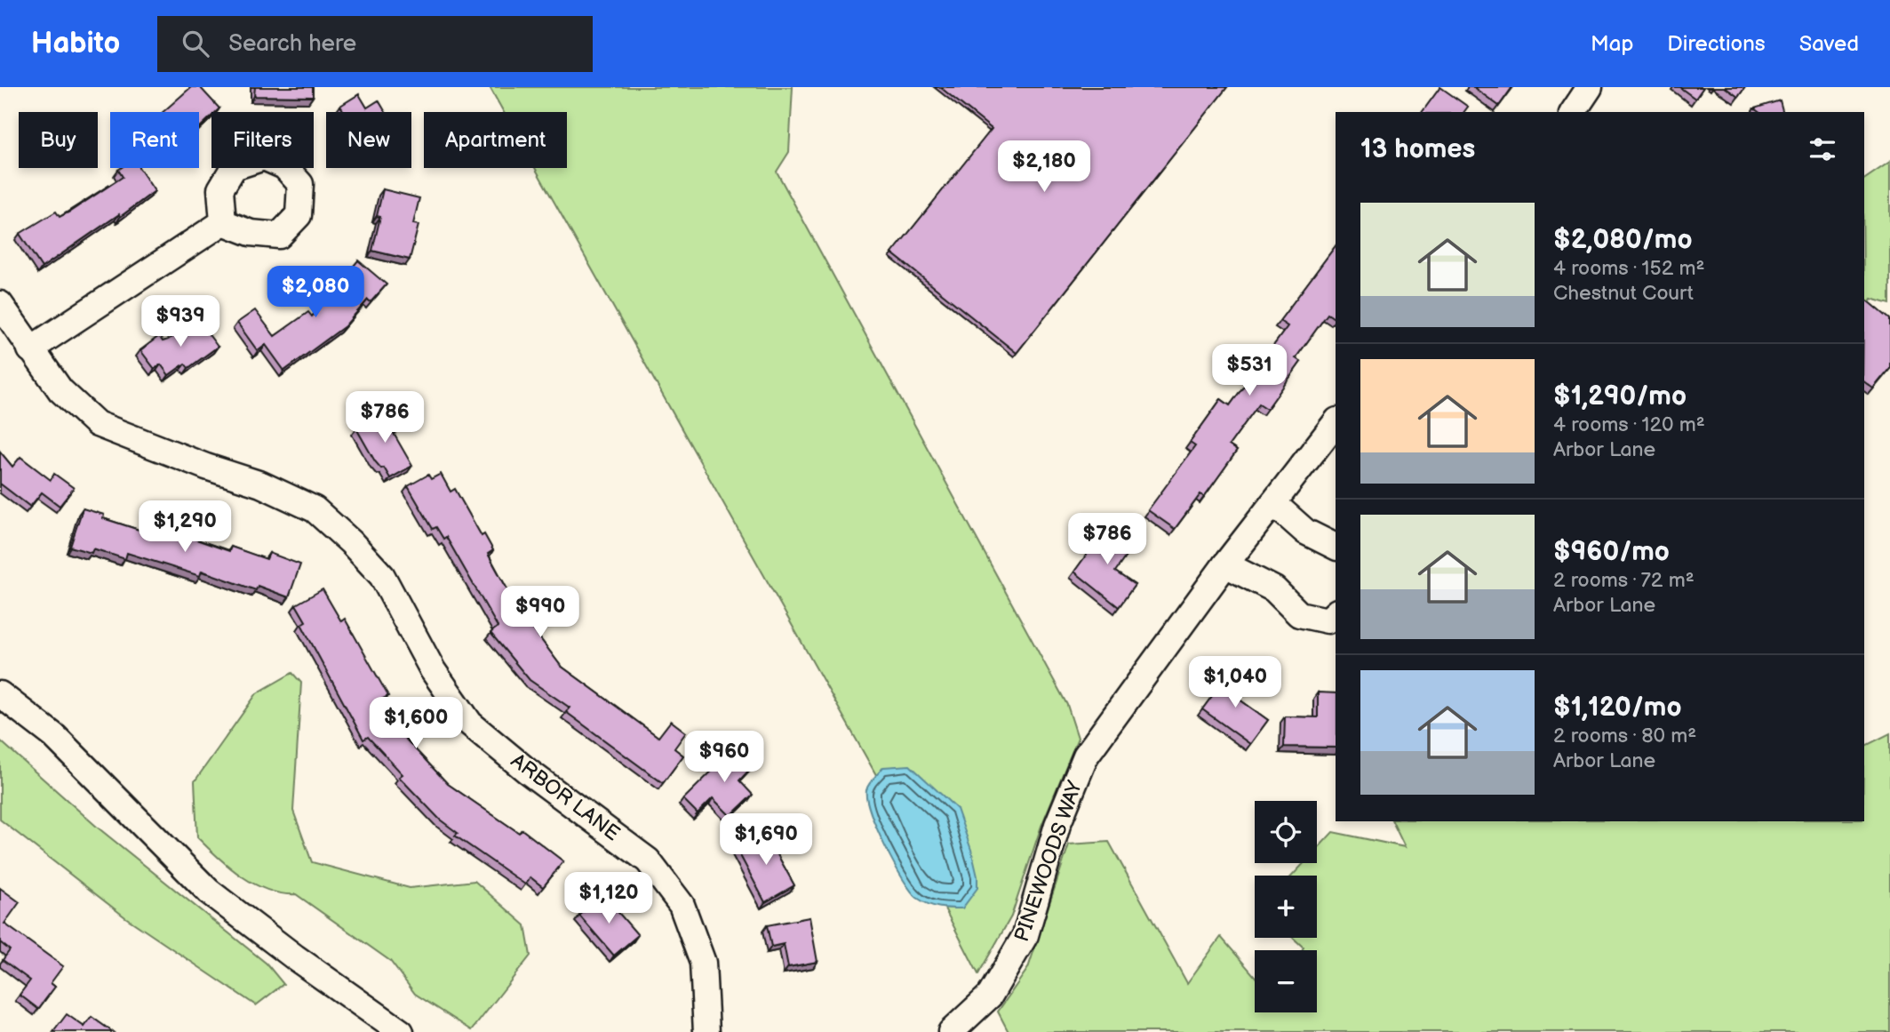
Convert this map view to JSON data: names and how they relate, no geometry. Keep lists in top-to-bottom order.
{
  "streets": {
    "street": ["ARBOR LANE", "PINEWOODS WAY"]
  },
  "page": {
    "header": "Habito",
    "search": "Search here",
    "nav": ["Map", "Directions", "Saved"],
    "chip": [
      "Buy",
      "Rent",
      "Filters",
      "New",
      "Apartment"
    ],
    "heading": "13 homes",
    "price": [
      "$2,180",
      "$2,080",
      "$939",
      "$531",
      "$786",
      "$1,290",
      "$786",
      "$990",
      "$1,040",
      "$1,600",
      "$960",
      "$1,690",
      "$1,120"
    ],
    "list": [
      {
        "name": "$2,080/mo",
        "note": "4 rooms · 152 m² · Chestnut Court"
      },
      {
        "name": "$1,290/mo",
        "note": "4 rooms · 120 m² · Arbor Lane"
      },
      {
        "name": "$960/mo",
        "note": "2 rooms · 72 m² · Arbor Lane"
      },
      {
        "name": "$1,120/mo",
        "note": "2 rooms · 80 m² · Arbor Lane"
      }
    ],
    "map_buttons": ["+", "−"]
  }
}
